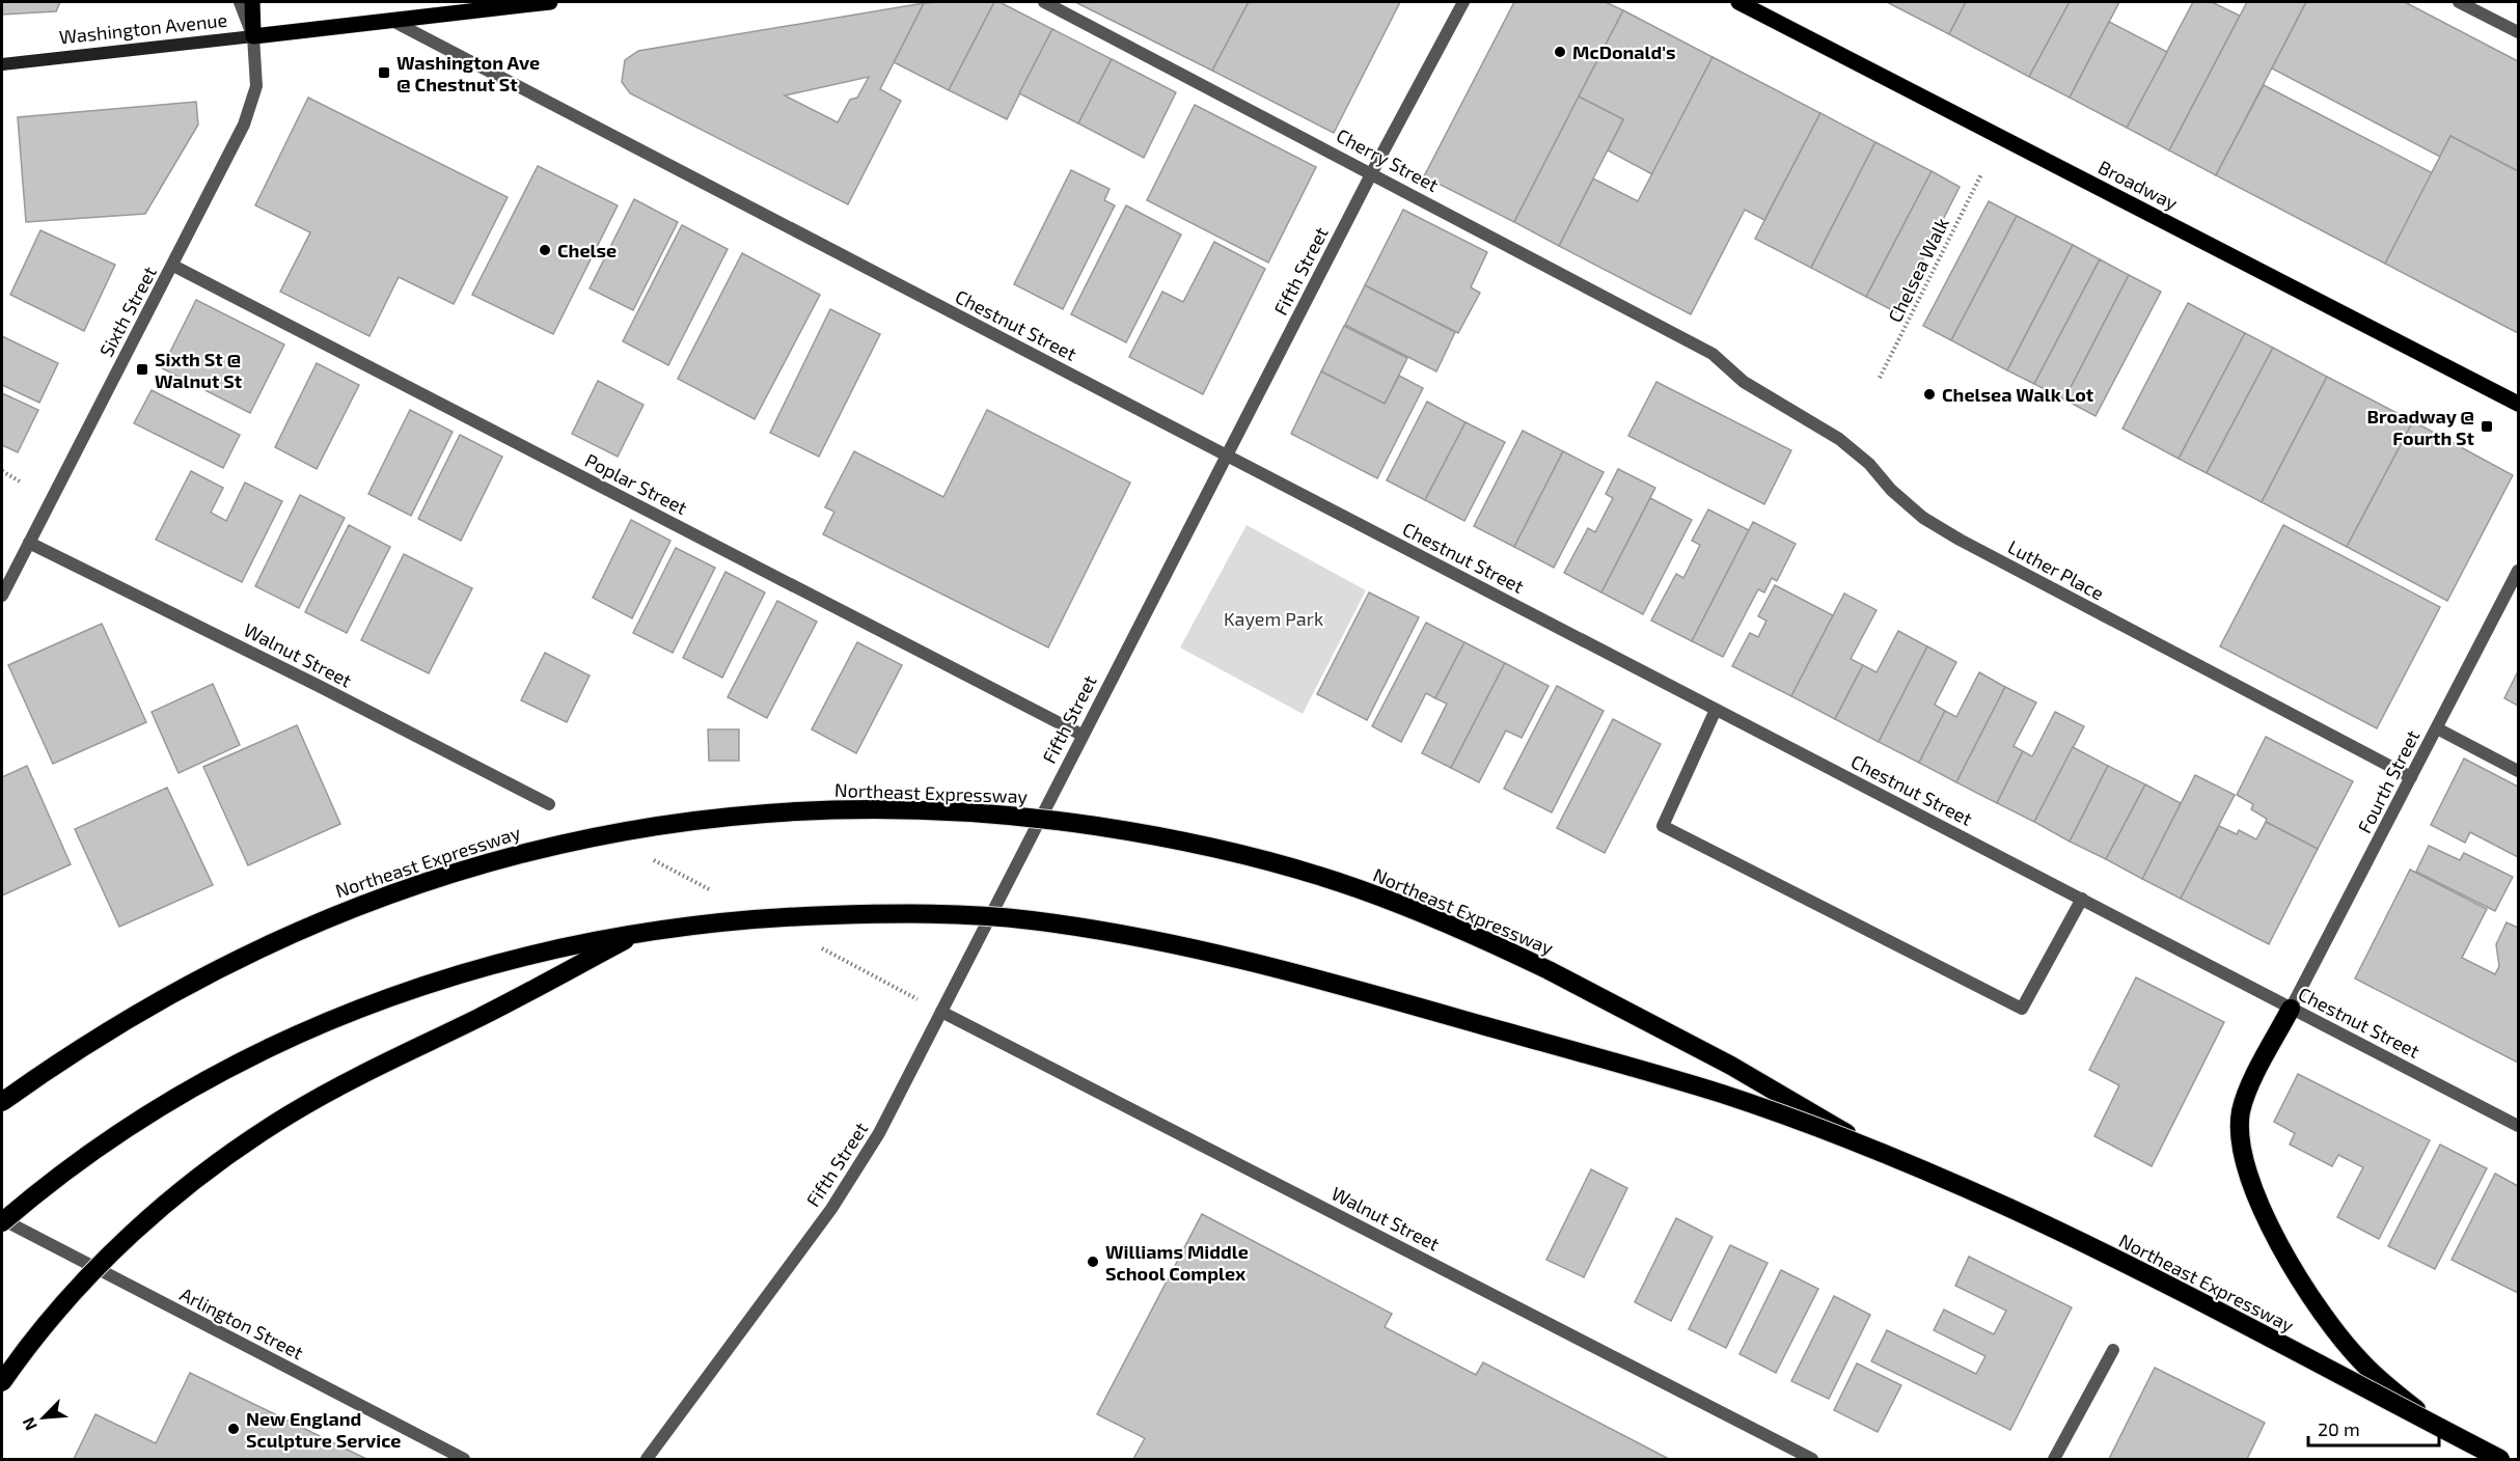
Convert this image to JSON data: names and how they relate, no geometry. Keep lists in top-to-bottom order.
{
  "streets": {
    "highway": ["Northeast Expressway"],
    "main road": ["Washington Avenue", "Broadway"],
    "street": [
      "Cherry Street",
      "Fifth Street",
      "Sixth Street",
      "Chestnut Street",
      "Poplar Street",
      "Luther Place",
      "Walnut Street",
      "Fourth Street",
      "Arlington Street"
    ],
    "path": ["Chelsea Walk"]
  },
  "crossings": [
    ["Washington Avenue", "Sixth Street"],
    ["Washington Avenue", "Chestnut Street"],
    ["Cherry Street", "Fifth Street"],
    ["Cherry Street", "Luther Place"],
    ["Fifth Street", "Chestnut Street"],
    ["Fifth Street", "Poplar Street"],
    ["Fifth Street", "Walnut Street"],
    ["Sixth Street", "Poplar Street"],
    ["Sixth Street", "Walnut Street"],
    ["Chestnut Street", "Fourth Street"],
    ["Luther Place", "Fourth Street"],
    ["Northeast Expressway", "Arlington Street"]
  ],
  "parks": ["Kayem Park"],
  "places": {
    "other": [
      "McDonald's",
      "Chelse",
      "Chelsea Walk Lot",
      "Williams Middle School Complex",
      "New England Sculpture Service"
    ],
    "transit": ["Washington Ave @ Chestnut St", "Sixth St @ Walnut St", "Broadway @ Fourth St"]
  },
  "scale_bar": "20 m",
  "north": "bottom left"
}
